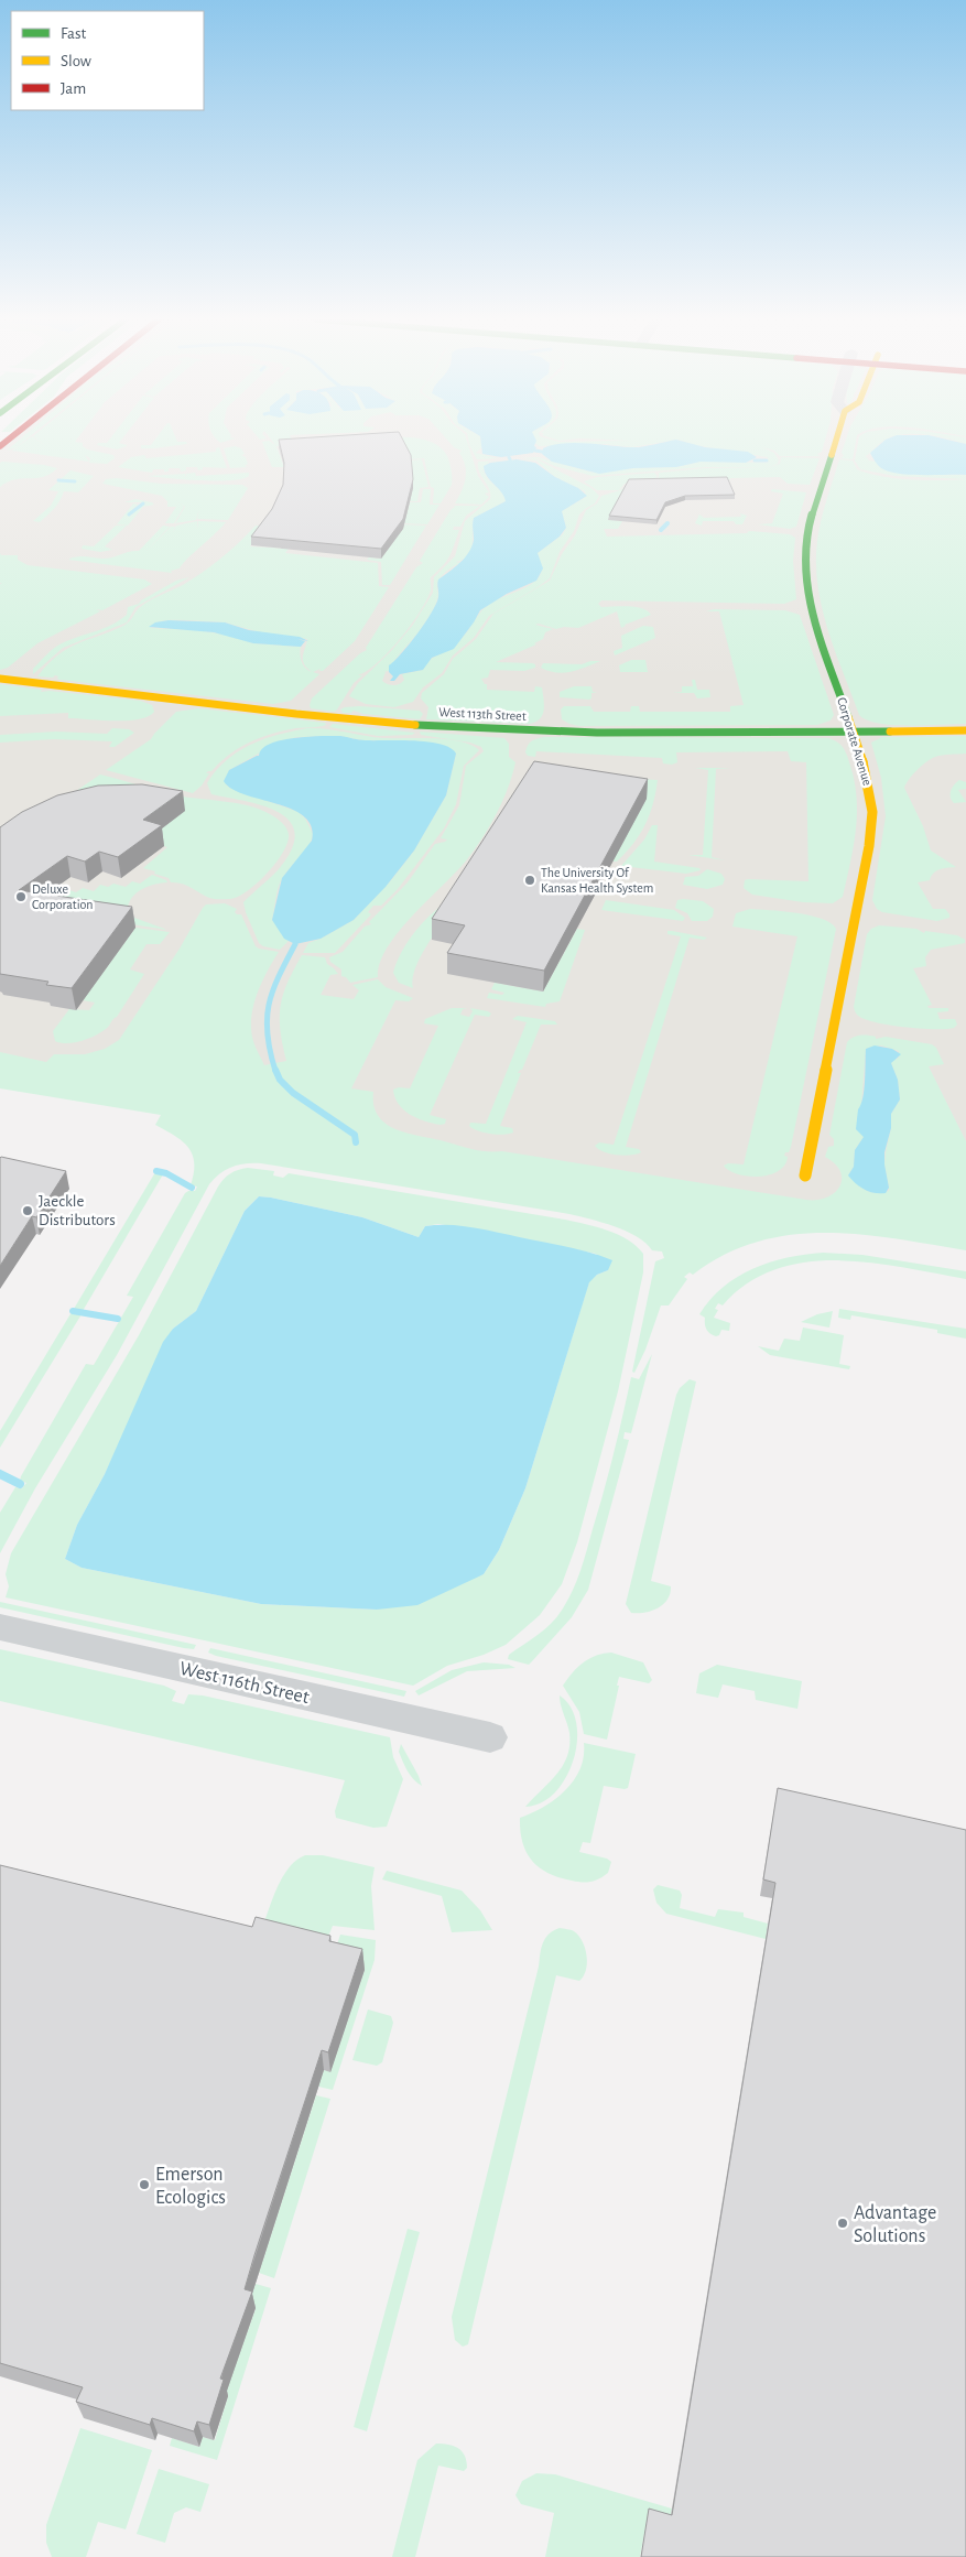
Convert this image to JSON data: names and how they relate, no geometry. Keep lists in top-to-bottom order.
{
  "streets": {
    "street": ["West 113th Street", "Corporate Avenue", "West 116th Street"]
  },
  "crossings": [
    ["West 113th Street", "Corporate Avenue"]
  ],
  "places": [
    "The University Of Kansas Health System",
    "Deluxe Corporation",
    "Jaeckle Distributors",
    "Emerson Ecologics",
    "Advantage Solutions"
  ],
  "legend": ["Fast", "Slow", "Jam"]
}
